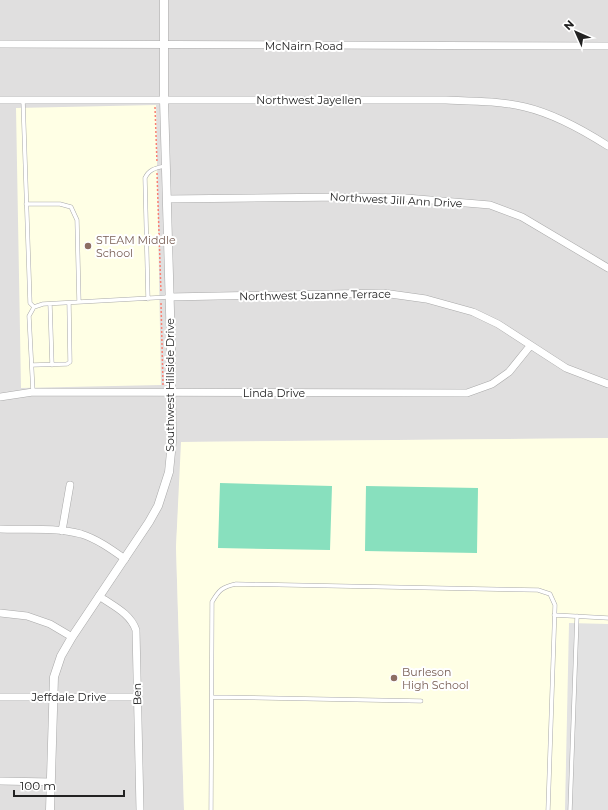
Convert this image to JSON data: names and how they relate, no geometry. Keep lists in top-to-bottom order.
{
  "streets": {
    "street": [
      "McNairn Road",
      "Northwest Jayellen",
      "Northwest Jill Ann Drive",
      "Northwest Suzanne Terrace",
      "Southwest Hillside Drive",
      "Linda Drive",
      "Ben",
      "Jeffdale Drive"
    ]
  },
  "crossings": [
    ["McNairn Road", "Southwest Hillside Drive"],
    ["Northwest Jayellen", "Southwest Hillside Drive"],
    ["Northwest Jill Ann Drive", "Southwest Hillside Drive"],
    ["Northwest Suzanne Terrace", "Southwest Hillside Drive"],
    ["Northwest Suzanne Terrace", "Linda Drive"],
    ["Southwest Hillside Drive", "Linda Drive"],
    ["Southwest Hillside Drive", "Ben"],
    ["Southwest Hillside Drive", "Jeffdale Drive"],
    ["Ben", "Jeffdale Drive"]
  ],
  "places": ["STEAM Middle School", "Burleson High School"],
  "scale_bar": "100 m",
  "north": "top left"
}
